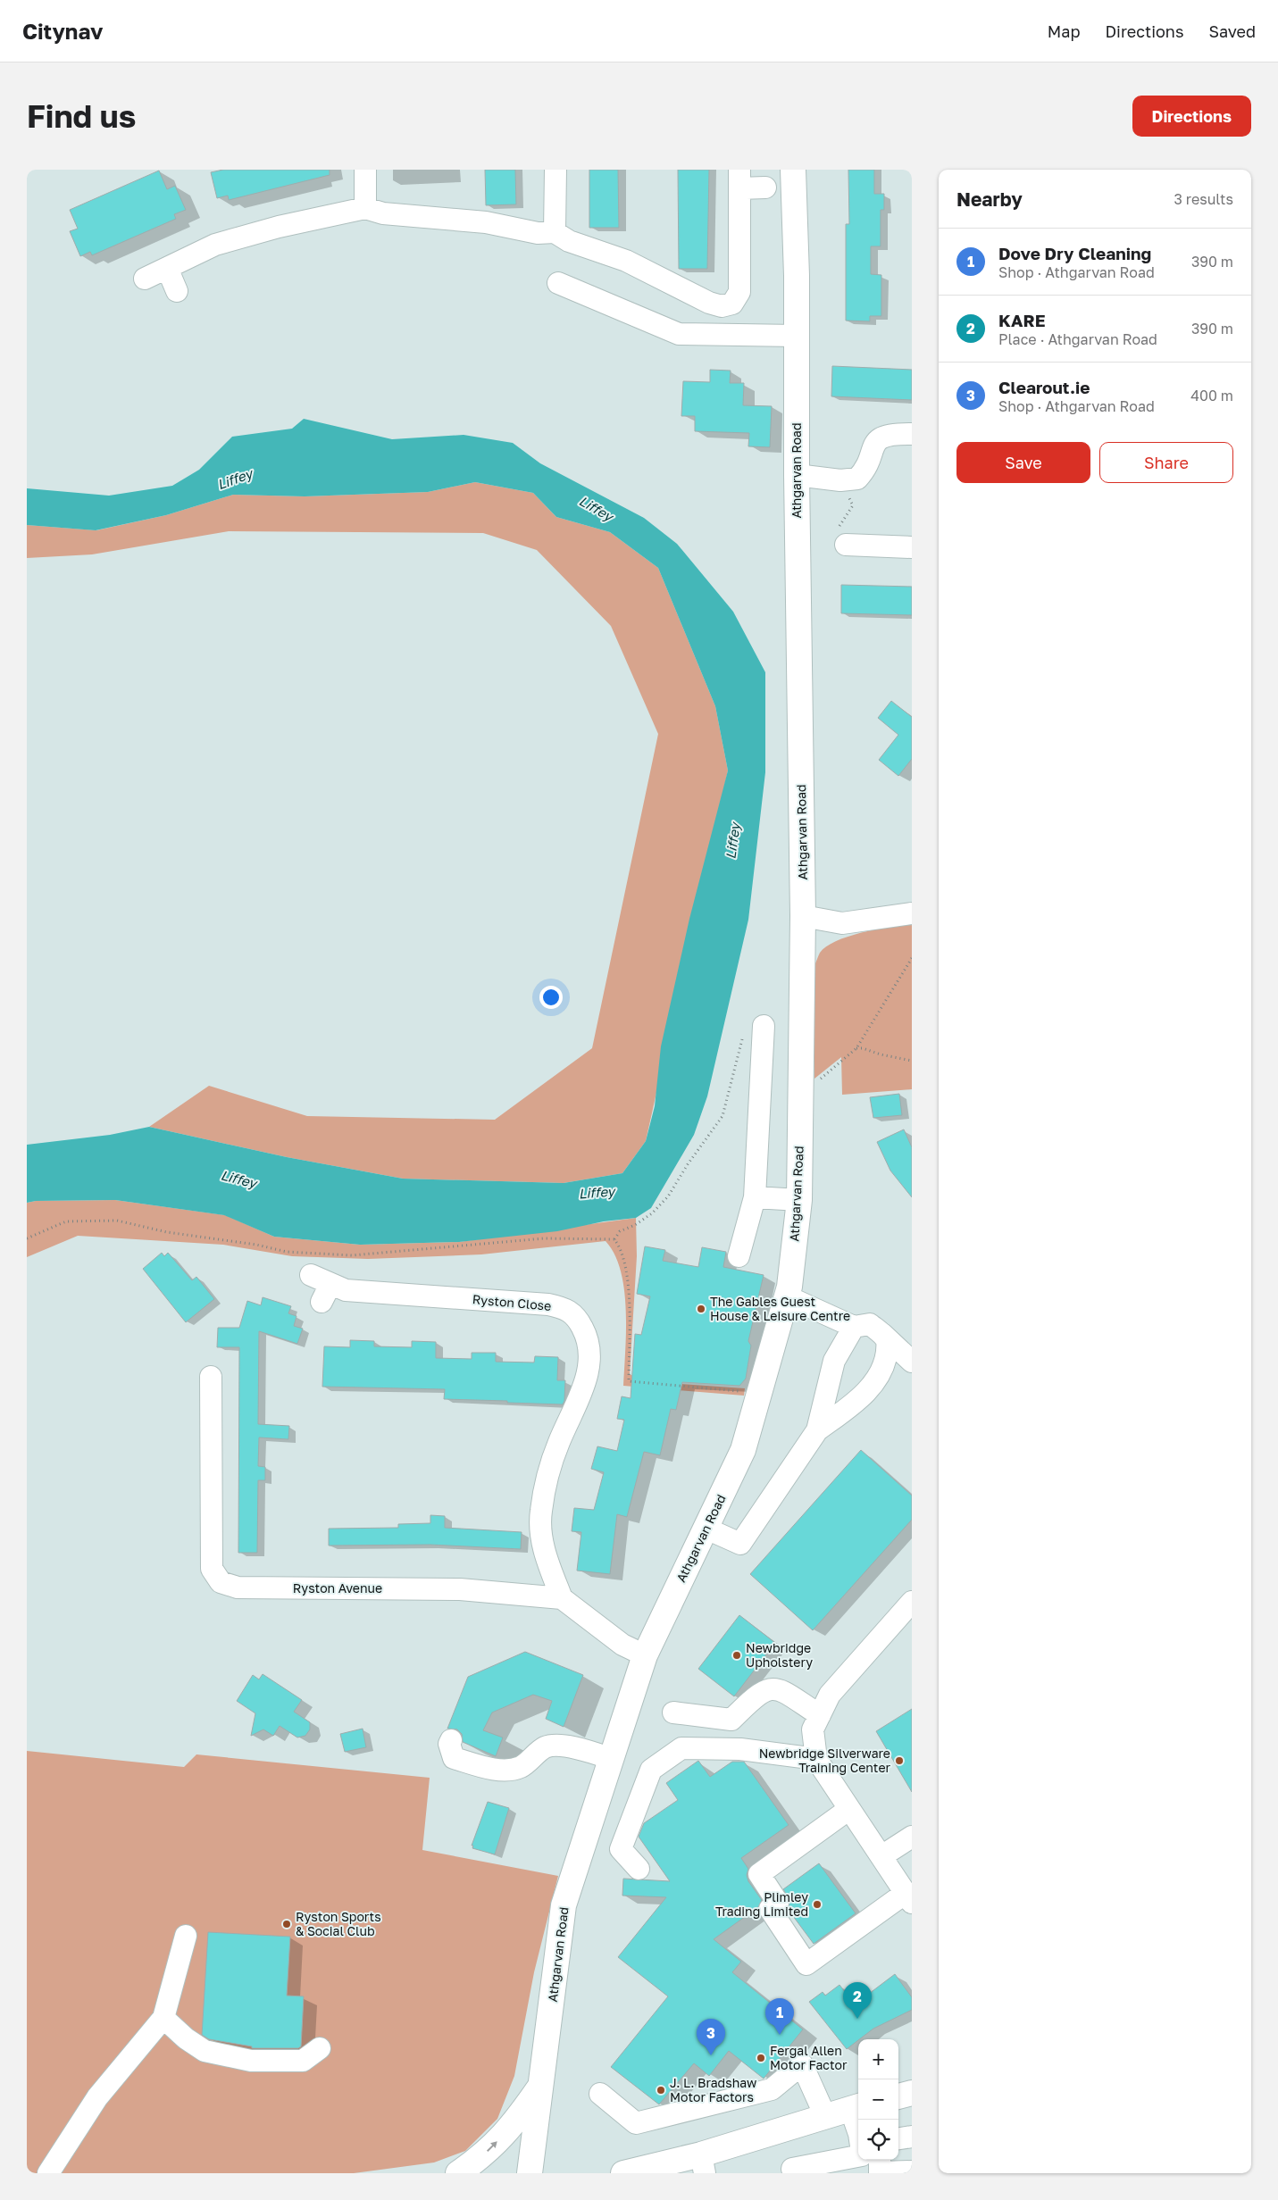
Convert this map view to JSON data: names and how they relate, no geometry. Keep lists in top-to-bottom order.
{
  "streets": {
    "main road": ["Athgarvan Road"],
    "street": ["Ryston Close", "Ryston Avenue"]
  },
  "crossings": [
    ["Ryston Close", "Ryston Avenue"]
  ],
  "water": ["Liffey"],
  "places": [
    "The Gables Guest House & Leisure Centre",
    "Newbridge Upholstery",
    "Newbridge Silverware Training Center",
    "Plimley Trading Limited",
    "Ryston Sports & Social Club",
    "Fergal Allen Motor Factor",
    "J. L. Bradshaw Motor Factors"
  ],
  "page": {
    "header": "Citynav",
    "nav": ["Map", "Directions", "Saved"],
    "buttons": [
      "Directions",
      ["Save", "Share"]
    ],
    "title": "Find us",
    "heading": ["Nearby", "3 results"],
    "list": [
      {
        "mark": "1",
        "name": "Dove Dry Cleaning",
        "note": "Shop · Athgarvan Road",
        "value": "390 m"
      },
      {
        "mark": "2",
        "name": "KARE",
        "note": "Place · Athgarvan Road",
        "value": "390 m"
      },
      {
        "mark": "3",
        "name": "Clearout.ie",
        "note": "Shop · Athgarvan Road",
        "value": "400 m"
      }
    ],
    "pins": ["2", "1", "3"],
    "map_buttons": ["+", "−"]
  }
}
